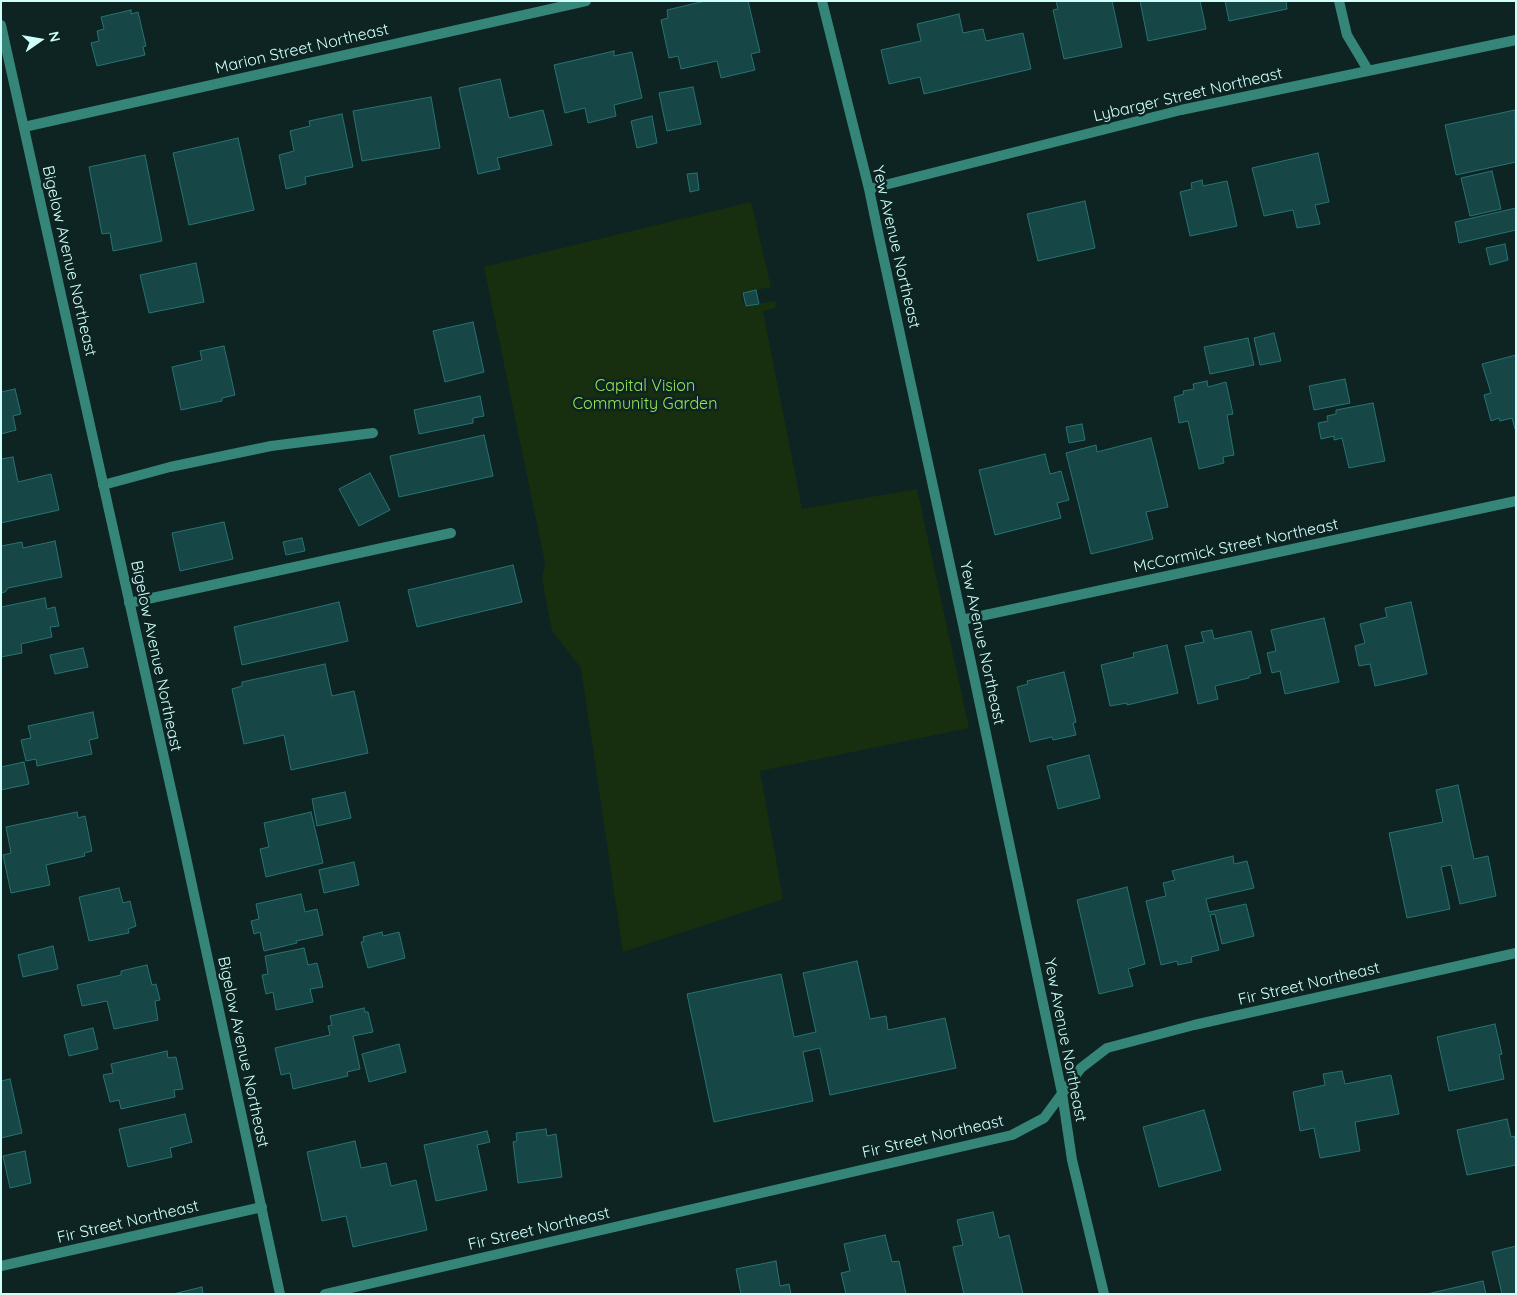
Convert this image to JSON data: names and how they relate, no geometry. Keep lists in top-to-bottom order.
{
  "streets": {
    "street": [
      "Marion Street Northeast",
      "Lybarger Street Northeast",
      "Yew Avenue Northeast",
      "Bigelow Avenue Northeast",
      "McCormick Street Northeast",
      "Fir Street Northeast"
    ]
  },
  "crossings": [
    ["Marion Street Northeast", "Bigelow Avenue Northeast"],
    ["Lybarger Street Northeast", "Yew Avenue Northeast"],
    ["Yew Avenue Northeast", "McCormick Street Northeast"],
    ["Yew Avenue Northeast", "Fir Street Northeast"],
    ["Bigelow Avenue Northeast", "Fir Street Northeast"]
  ],
  "parks": ["Capital Vision Community Garden"],
  "north": "right"
}
